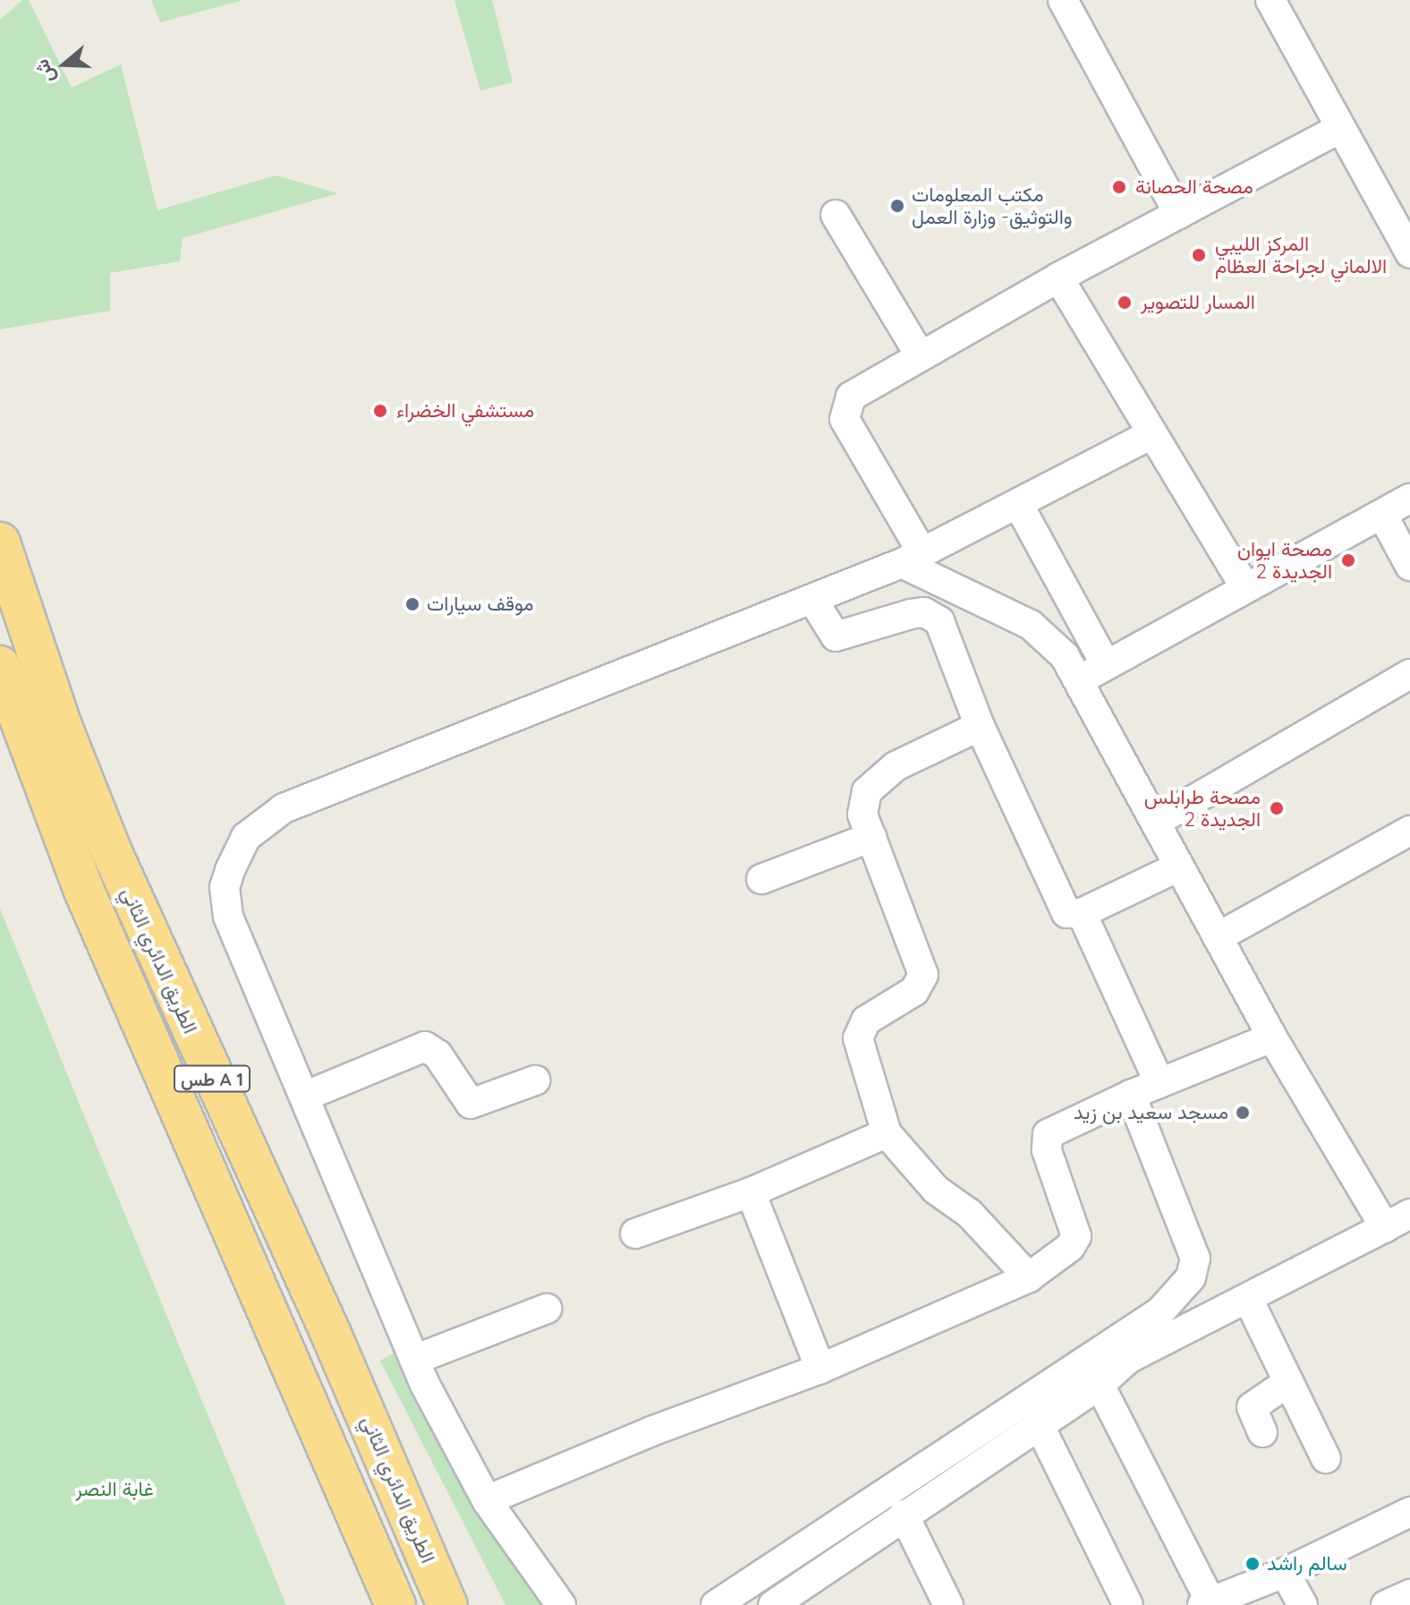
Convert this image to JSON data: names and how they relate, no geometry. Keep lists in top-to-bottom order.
{
  "streets": {
    "highway": ["الطريق الدائري الثاني", "طس A 1"]
  },
  "parks": ["غابة النصر"],
  "places": [
    "مصحة الحصانة",
    "مكتب المعلومات والتوثيق- وزارة العمل",
    "المركز الليبي الالماني لجراحة العظام",
    "المسار للتصوير",
    "مستشفي الخضراء",
    "مصحة ايوان الجديدة 2",
    "موقف سيارات",
    "مصحة طرابلس الجديدة 2",
    "مسجد سعيد بن زيد",
    "سالم راشد"
  ],
  "north": "left"
}
